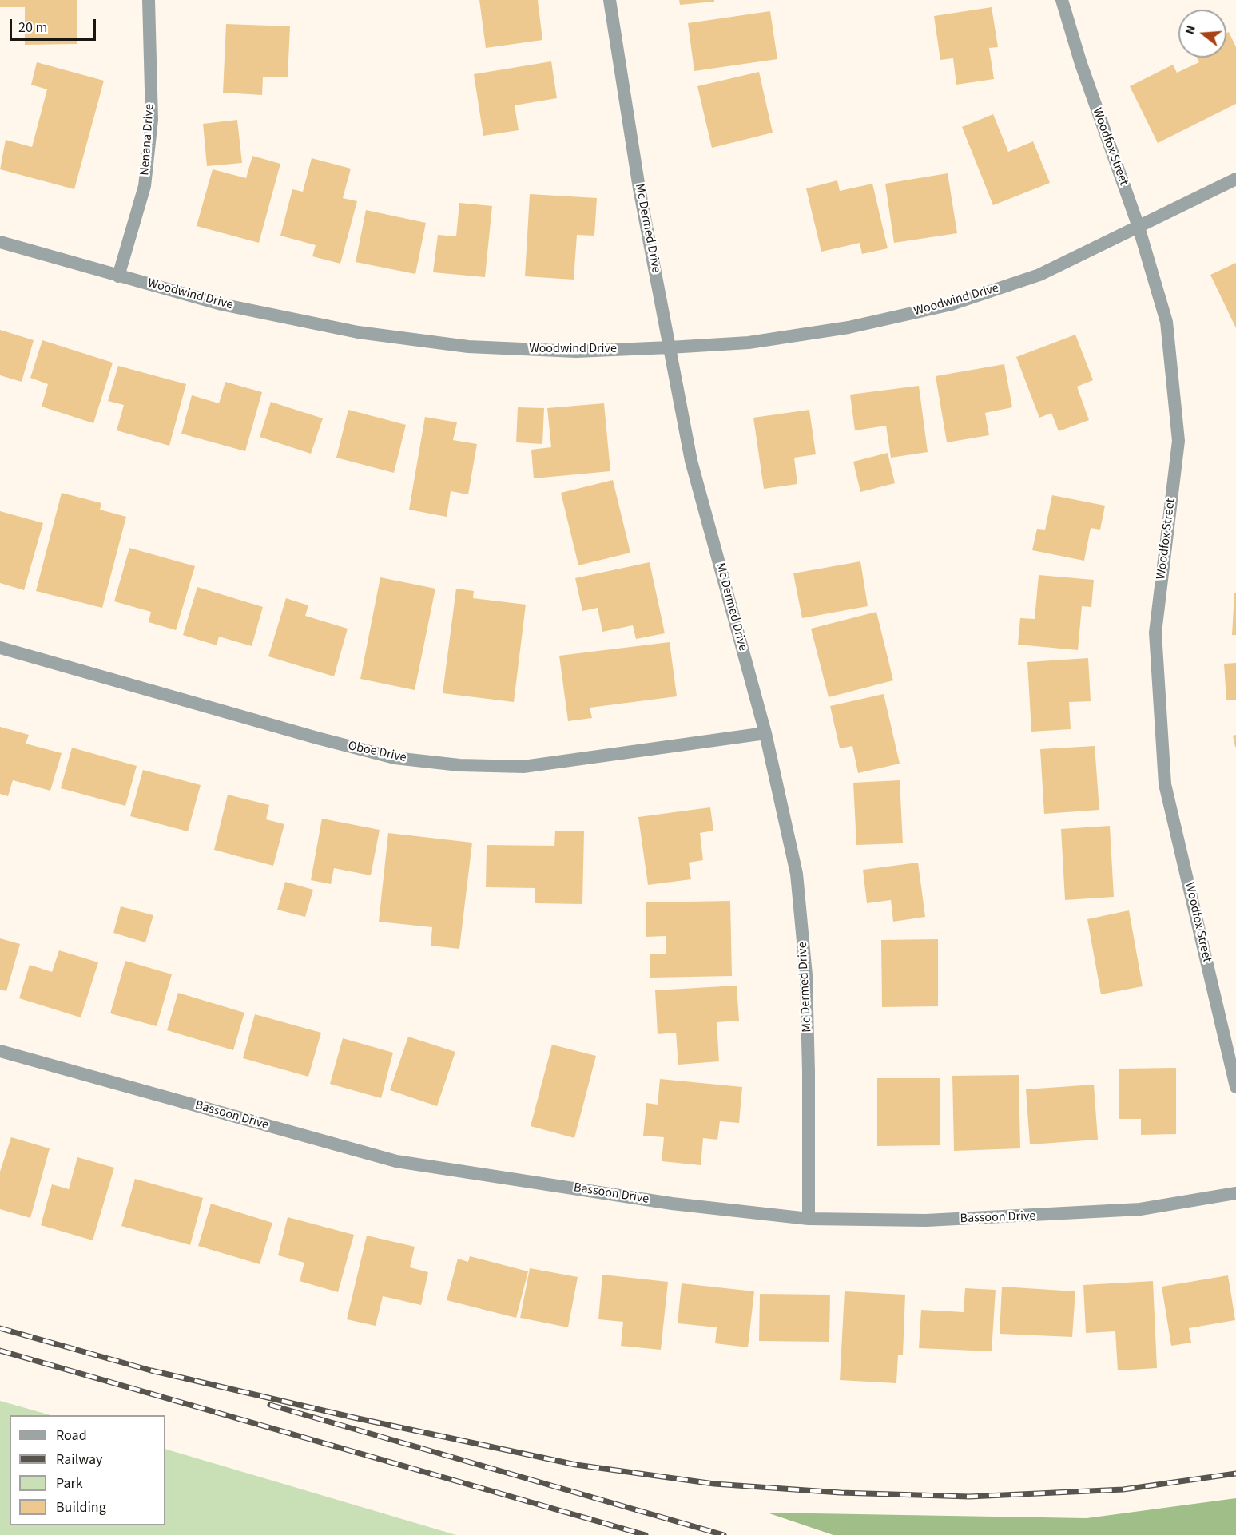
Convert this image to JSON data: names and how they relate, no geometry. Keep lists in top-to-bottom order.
{
  "streets": {
    "street": [
      "Nenana Drive",
      "Woodfox Street",
      "Mc Dermed Drive",
      "Woodwind Drive",
      "Oboe Drive",
      "Bassoon Drive"
    ]
  },
  "crossings": [
    ["Nenana Drive", "Woodwind Drive"],
    ["Woodfox Street", "Woodwind Drive"],
    ["Mc Dermed Drive", "Woodwind Drive"],
    ["Mc Dermed Drive", "Oboe Drive"],
    ["Mc Dermed Drive", "Bassoon Drive"]
  ],
  "legend": [
    "Road",
    "Railway",
    "Park",
    "Building"
  ],
  "scale_bar": "20 m",
  "north": "left"
}
